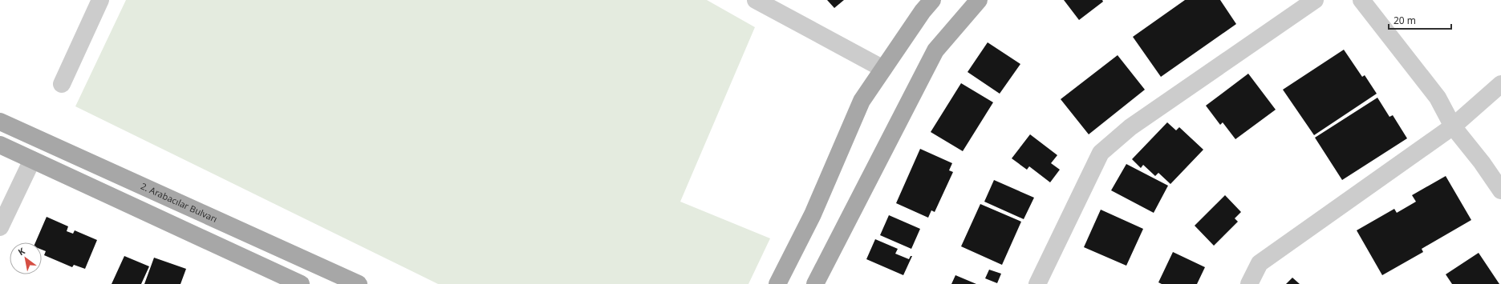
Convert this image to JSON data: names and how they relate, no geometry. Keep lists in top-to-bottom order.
{
  "streets": {
    "main road": ["2. Arabacılar Bulvarı"]
  },
  "scale_bar": "20 m",
  "north": "top left"
}
